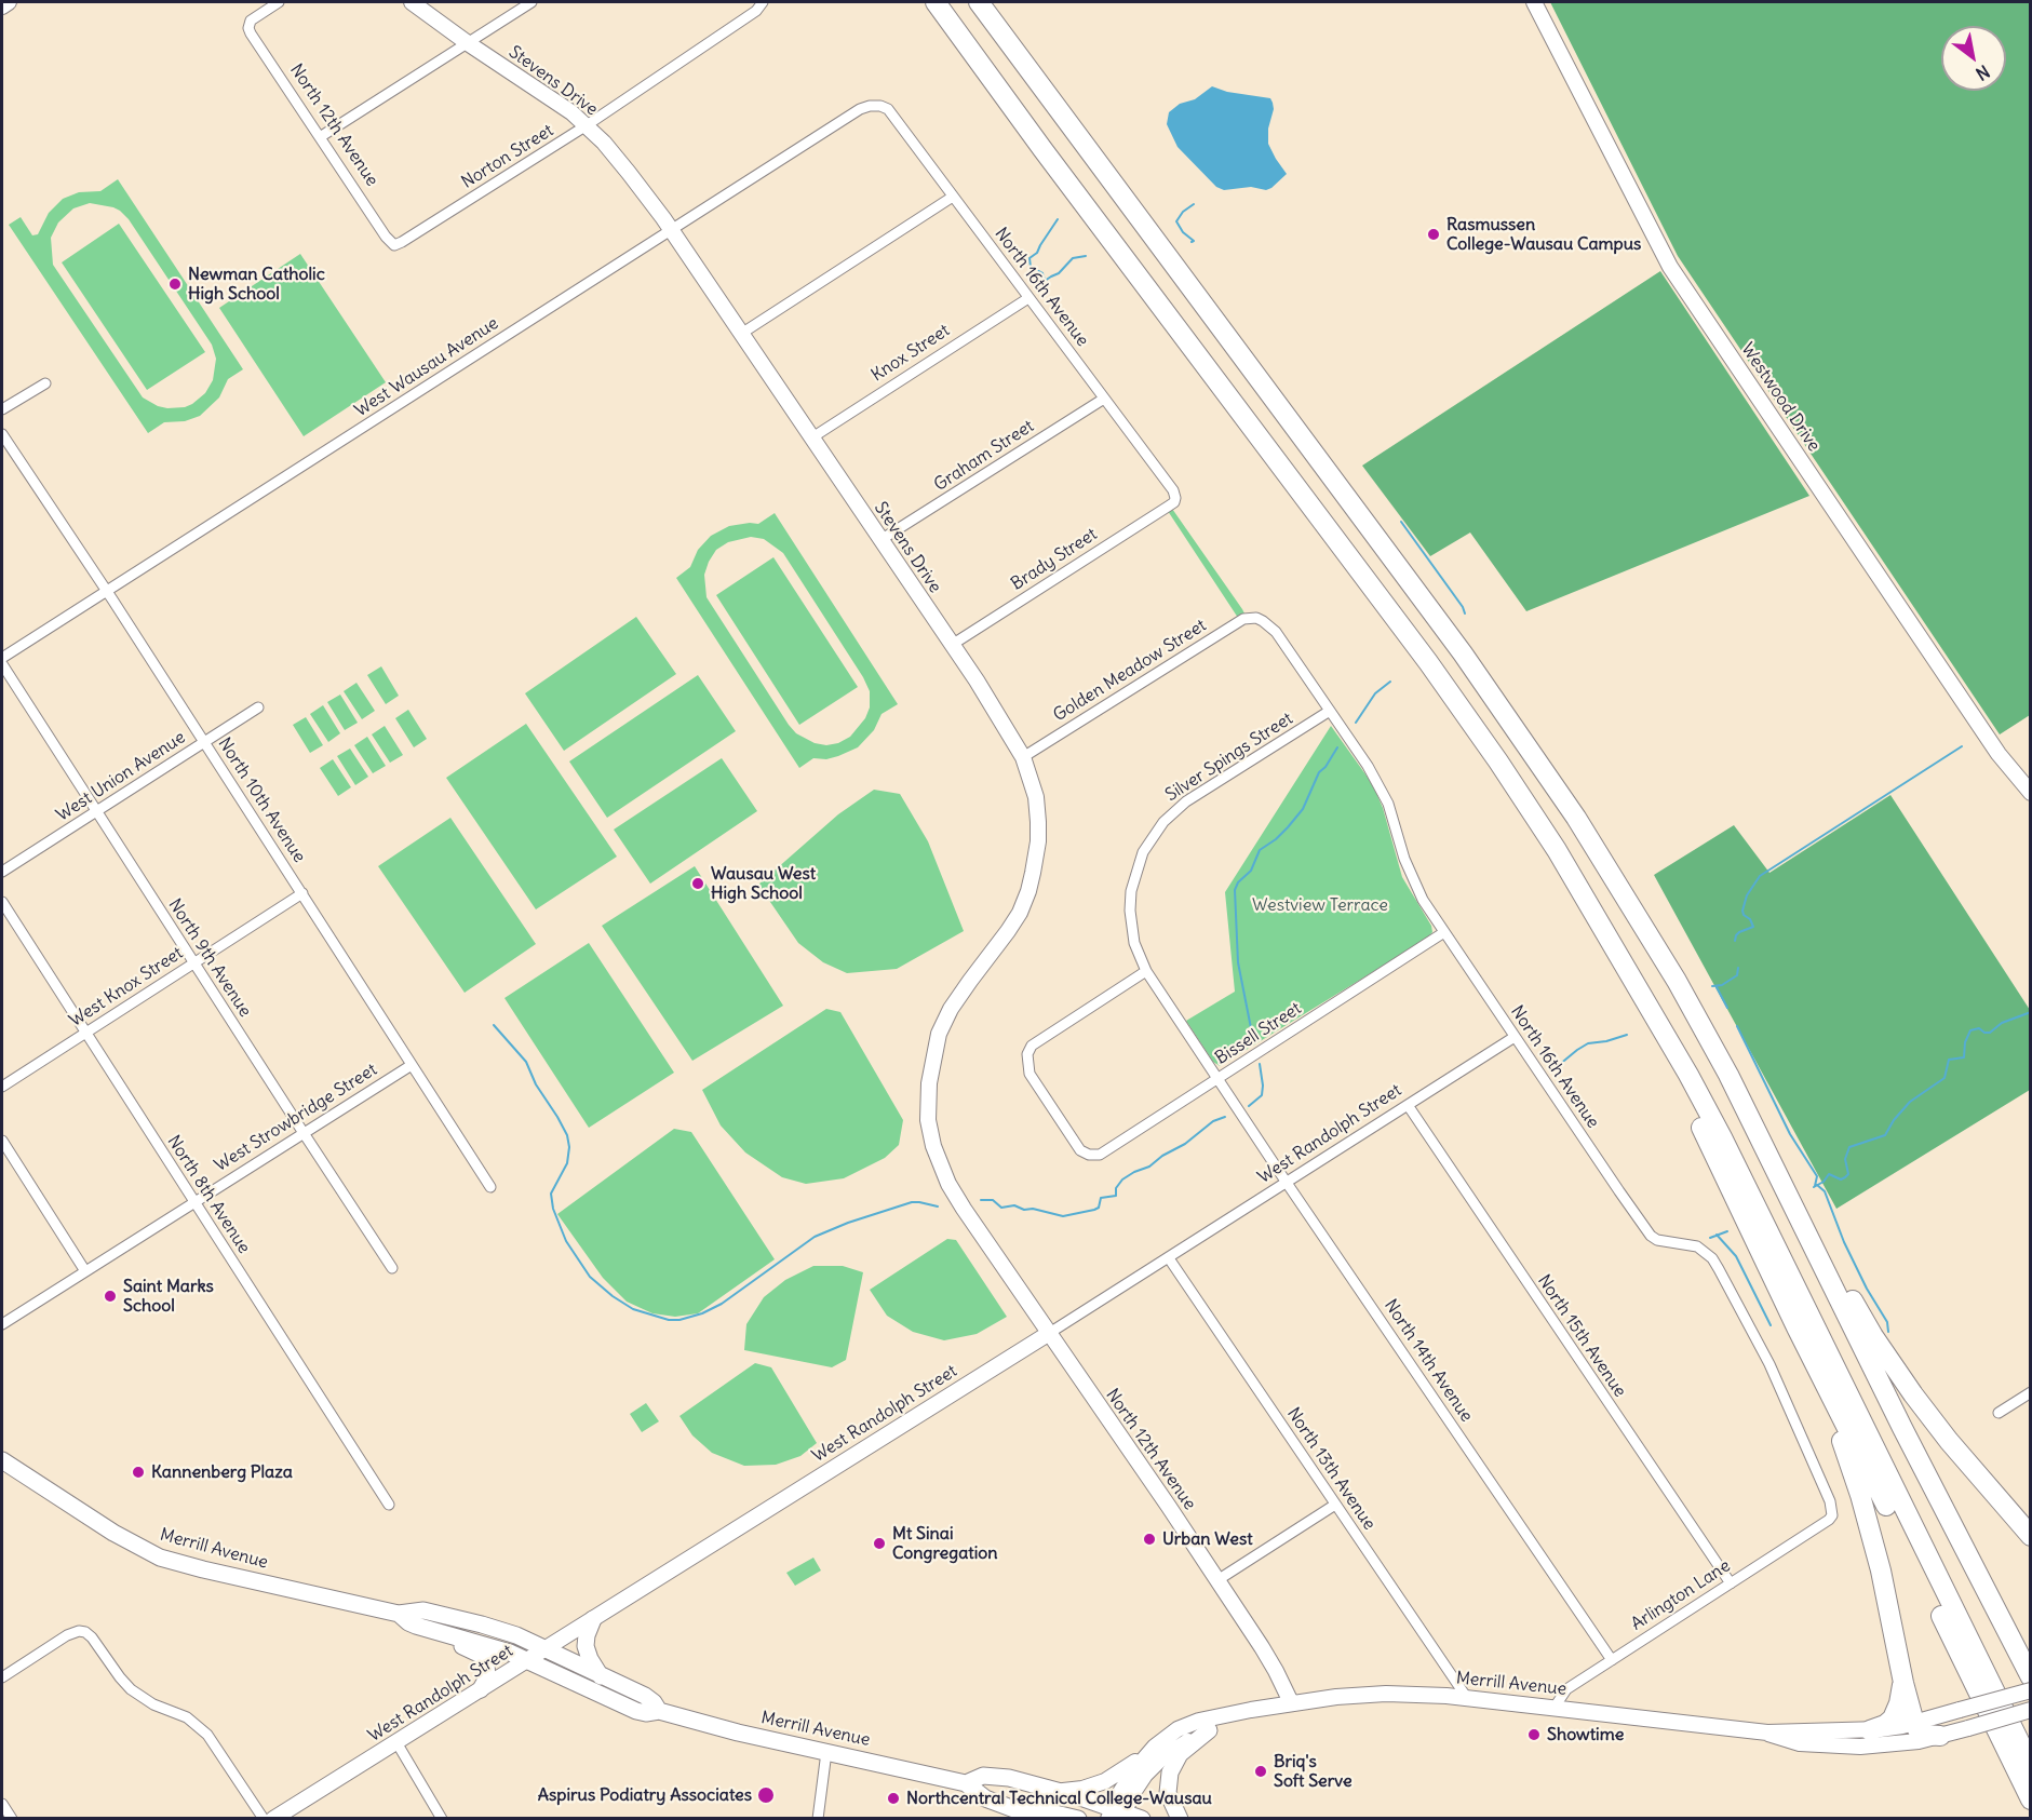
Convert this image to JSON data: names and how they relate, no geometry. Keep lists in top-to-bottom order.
{
  "streets": {
    "main road": ["Merrill Avenue"],
    "street": [
      "Stevens Drive",
      "North 12th Avenue",
      "Norton Street",
      "North 16th Avenue",
      "Knox Street",
      "West Wausau Avenue",
      "Westwood Drive",
      "Graham Street",
      "Brady Street",
      "Golden Meadow Street",
      "Silver Spings Street",
      "West Union Avenue",
      "North 10th Avenue",
      "North 9th Avenue",
      "West Knox Street",
      "Bissell Street",
      "West Strowbridge Street",
      "West Randolph Street",
      "North 8th Avenue",
      "North 15th Avenue",
      "North 14th Avenue",
      "North 13th Avenue",
      "Arlington Lane"
    ]
  },
  "crossings": [
    ["Stevens Drive", "North 12th Avenue"],
    ["Stevens Drive", "Norton Street"],
    ["Stevens Drive", "Knox Street"],
    ["Stevens Drive", "West Wausau Avenue"],
    ["Stevens Drive", "Graham Street"],
    ["Stevens Drive", "Brady Street"],
    ["Stevens Drive", "Golden Meadow Street"],
    ["North 12th Avenue", "Norton Street"],
    ["North 12th Avenue", "West Randolph Street"],
    ["North 12th Avenue", "Merrill Avenue"],
    ["North 16th Avenue", "Knox Street"],
    ["North 16th Avenue", "West Wausau Avenue"],
    ["North 16th Avenue", "Graham Street"],
    ["North 16th Avenue", "Brady Street"],
    ["North 16th Avenue", "Golden Meadow Street"],
    ["North 16th Avenue", "Silver Spings Street"],
    ["North 16th Avenue", "Bissell Street"],
    ["North 16th Avenue", "West Randolph Street"],
    ["North 16th Avenue", "Arlington Lane"],
    ["West Wausau Avenue", "North 10th Avenue"],
    ["Silver Spings Street", "Bissell Street"],
    ["Silver Spings Street", "North 14th Avenue"],
    ["West Union Avenue", "North 10th Avenue"],
    ["West Union Avenue", "North 9th Avenue"],
    ["North 10th Avenue", "West Knox Street"],
    ["North 10th Avenue", "West Strowbridge Street"],
    ["North 9th Avenue", "West Knox Street"],
    ["North 9th Avenue", "West Strowbridge Street"],
    ["West Knox Street", "North 8th Avenue"],
    ["Bissell Street", "North 14th Avenue"],
    ["West Strowbridge Street", "North 8th Avenue"],
    ["West Randolph Street", "North 15th Avenue"],
    ["West Randolph Street", "North 14th Avenue"],
    ["West Randolph Street", "North 13th Avenue"],
    ["West Randolph Street", "Merrill Avenue"],
    ["North 15th Avenue", "Arlington Lane"],
    ["North 14th Avenue", "Arlington Lane"],
    ["North 13th Avenue", "Merrill Avenue"],
    ["Merrill Avenue", "Arlington Lane"]
  ],
  "parks": ["Westview Terrace"],
  "places": [
    "Rasmussen College-Wausau Campus",
    "Newman Catholic High School",
    "Wausau West High School",
    "Saint Marks School",
    "Kannenberg Plaza",
    "Urban West",
    "Mt Sinai Congregation",
    "Showtime",
    "Briq's Soft Serve",
    "Aspirus Podiatry Associates",
    "Northcentral Technical College-Wausau"
  ],
  "north": "bottom right"
}
